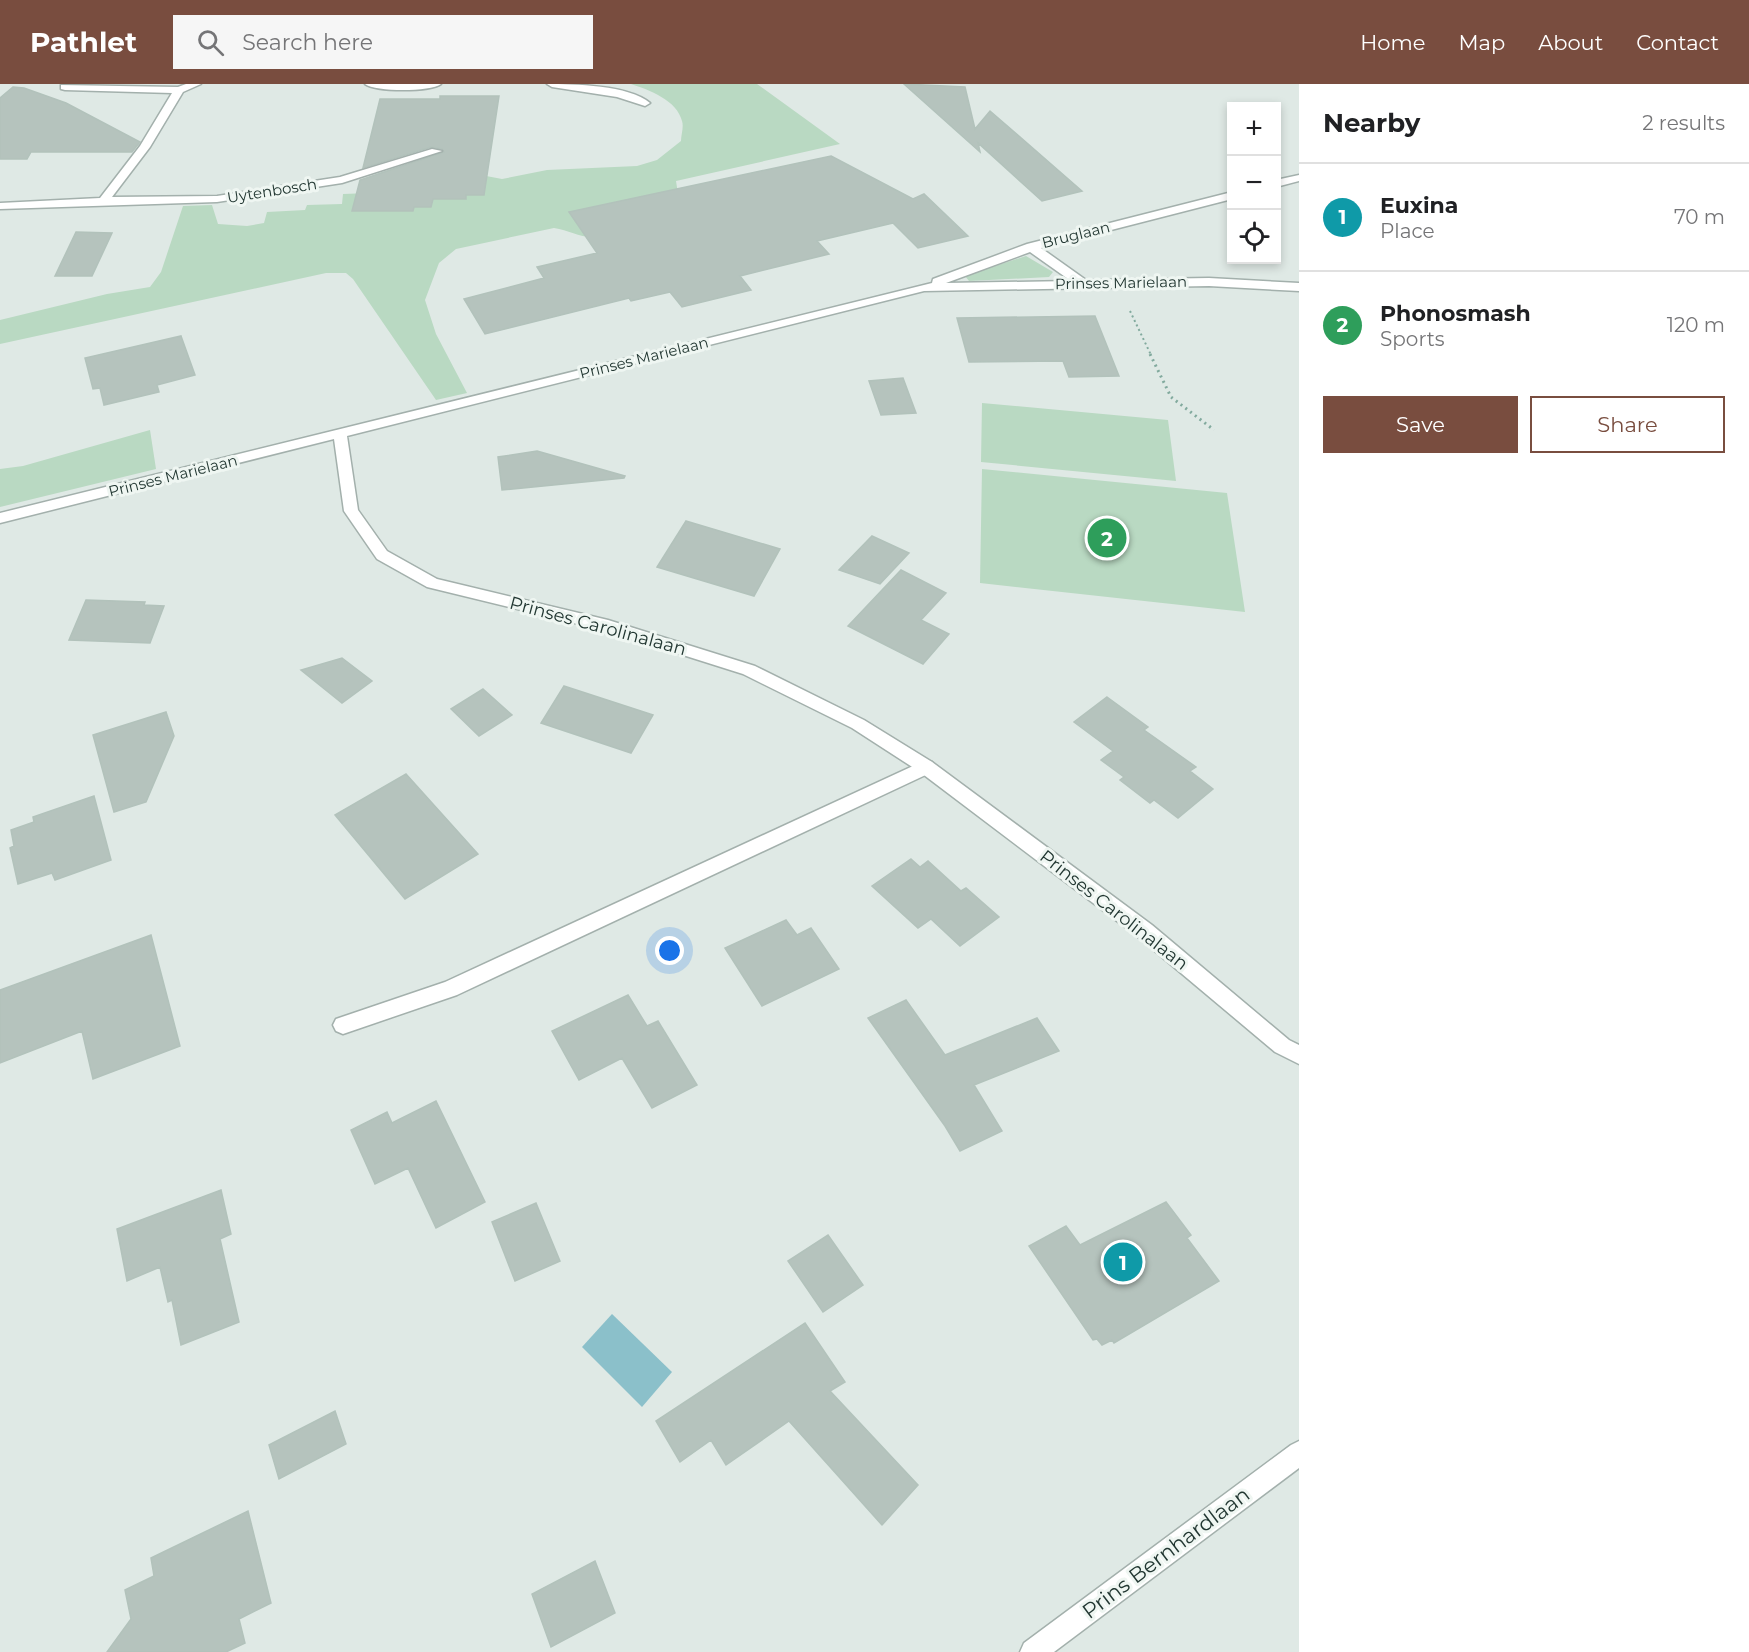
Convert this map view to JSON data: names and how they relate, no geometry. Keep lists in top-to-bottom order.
{
  "streets": {
    "street": [
      "Uytenbosch",
      "Bruglaan",
      "Prinses Marielaan",
      "Prinses Carolinalaan",
      "Prins Bernhardlaan"
    ]
  },
  "crossings": [
    ["Bruglaan", "Prinses Marielaan"],
    ["Prinses Marielaan", "Prinses Carolinalaan"]
  ],
  "page": {
    "header": "Pathlet",
    "search": "Search here",
    "nav": [
      "Home",
      "Map",
      "About",
      "Contact"
    ],
    "heading": ["Nearby", "2 results"],
    "map_buttons": ["+", "−"],
    "list": [
      {
        "mark": "1",
        "name": "Euxina",
        "note": "Place",
        "value": "70 m"
      },
      {
        "mark": "2",
        "name": "Phonosmash",
        "note": "Sports",
        "value": "120 m"
      }
    ],
    "buttons": ["Save", "Share"],
    "pins": ["2", "1"]
  }
}
